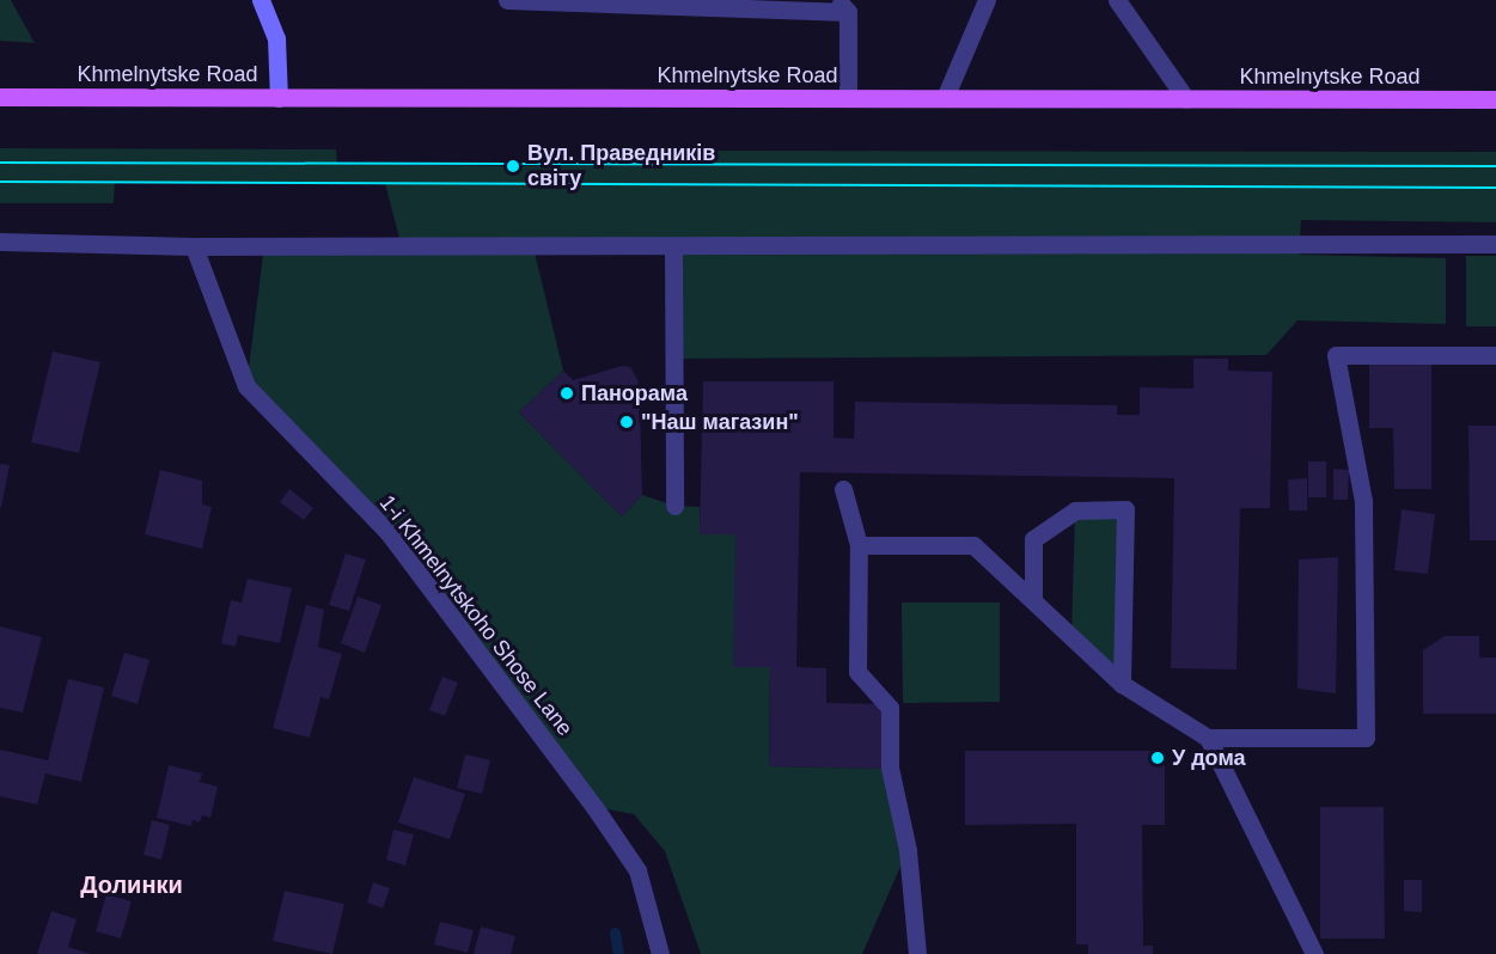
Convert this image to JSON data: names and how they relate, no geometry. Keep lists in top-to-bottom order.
{
  "streets": {
    "main road": ["Khmelnytske Road"],
    "street": ["1-i Khmelnytskoho Shose Lane"]
  },
  "districts": ["Долинки"],
  "places": [
    "Вул. Праведників світу",
    "Панорама",
    "\"Наш магазин\"",
    "У дома"
  ]
}
